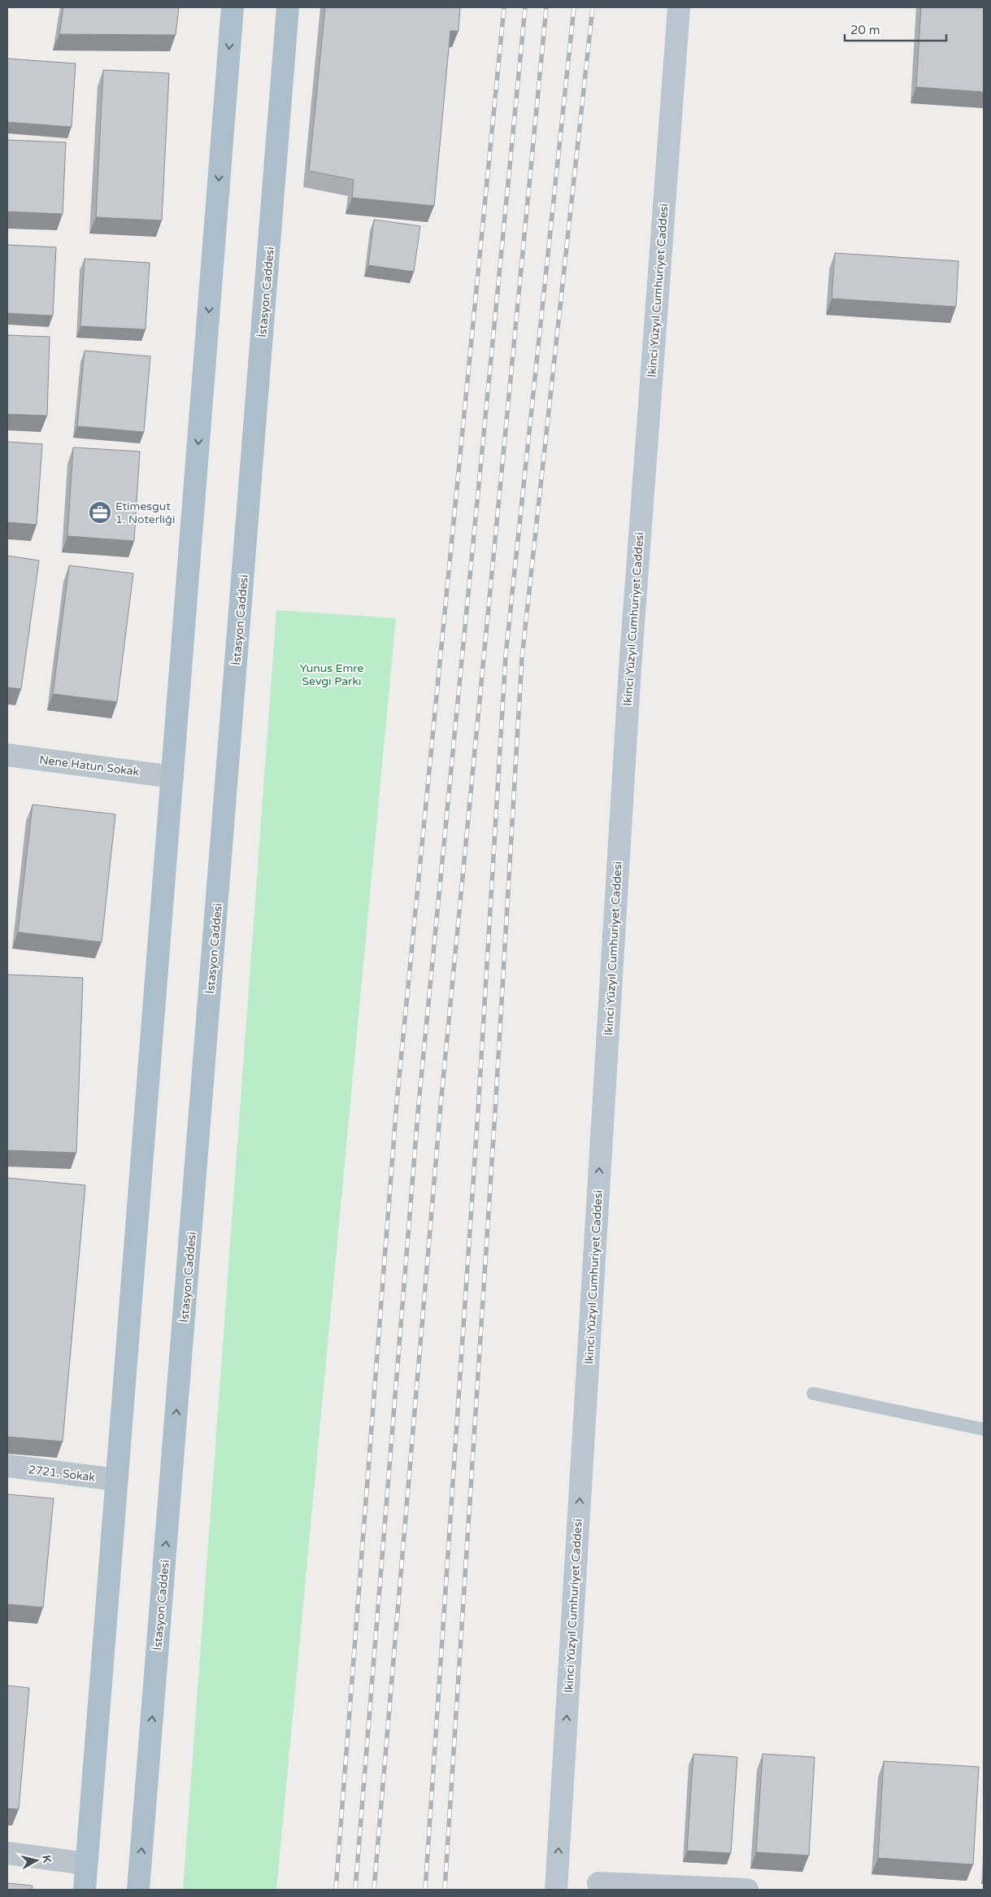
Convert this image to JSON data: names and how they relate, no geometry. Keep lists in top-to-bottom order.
{
  "streets": {
    "main road": ["İkinci Yüzyıl Cumhuriyet Caddesi", "İstasyon Caddesi"],
    "street": ["Nene Hatun Sokak", "2721. Sokak"]
  },
  "one_way": ["İkinci Yüzyıl Cumhuriyet Caddesi"],
  "parks": ["Yunus Emre Sevgi Parkı"],
  "places": {
    "office": ["Etimesgut 1. Noterliği"]
  },
  "scale_bar": "20 m",
  "north": "right"
}
